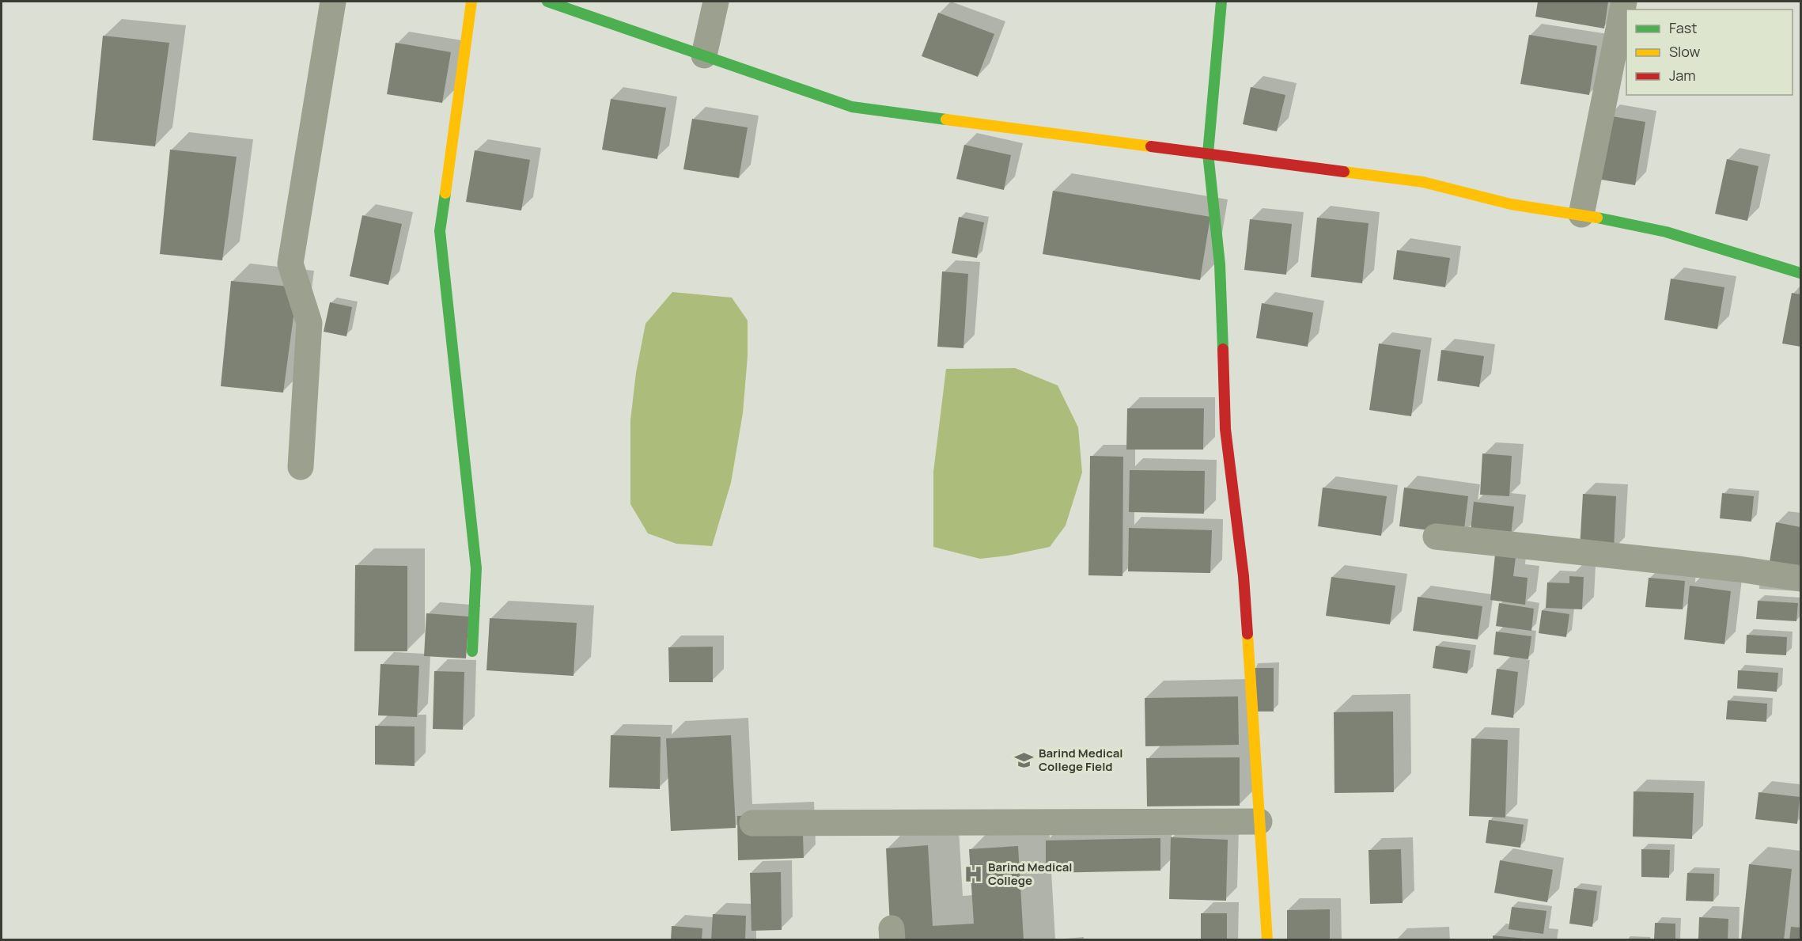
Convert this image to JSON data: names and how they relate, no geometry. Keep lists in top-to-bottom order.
{
  "places": {
    "school or university": ["Barind Medical College Field"],
    "hospital": ["Barind Medical College"]
  },
  "legend": ["Fast", "Slow", "Jam"]
}
